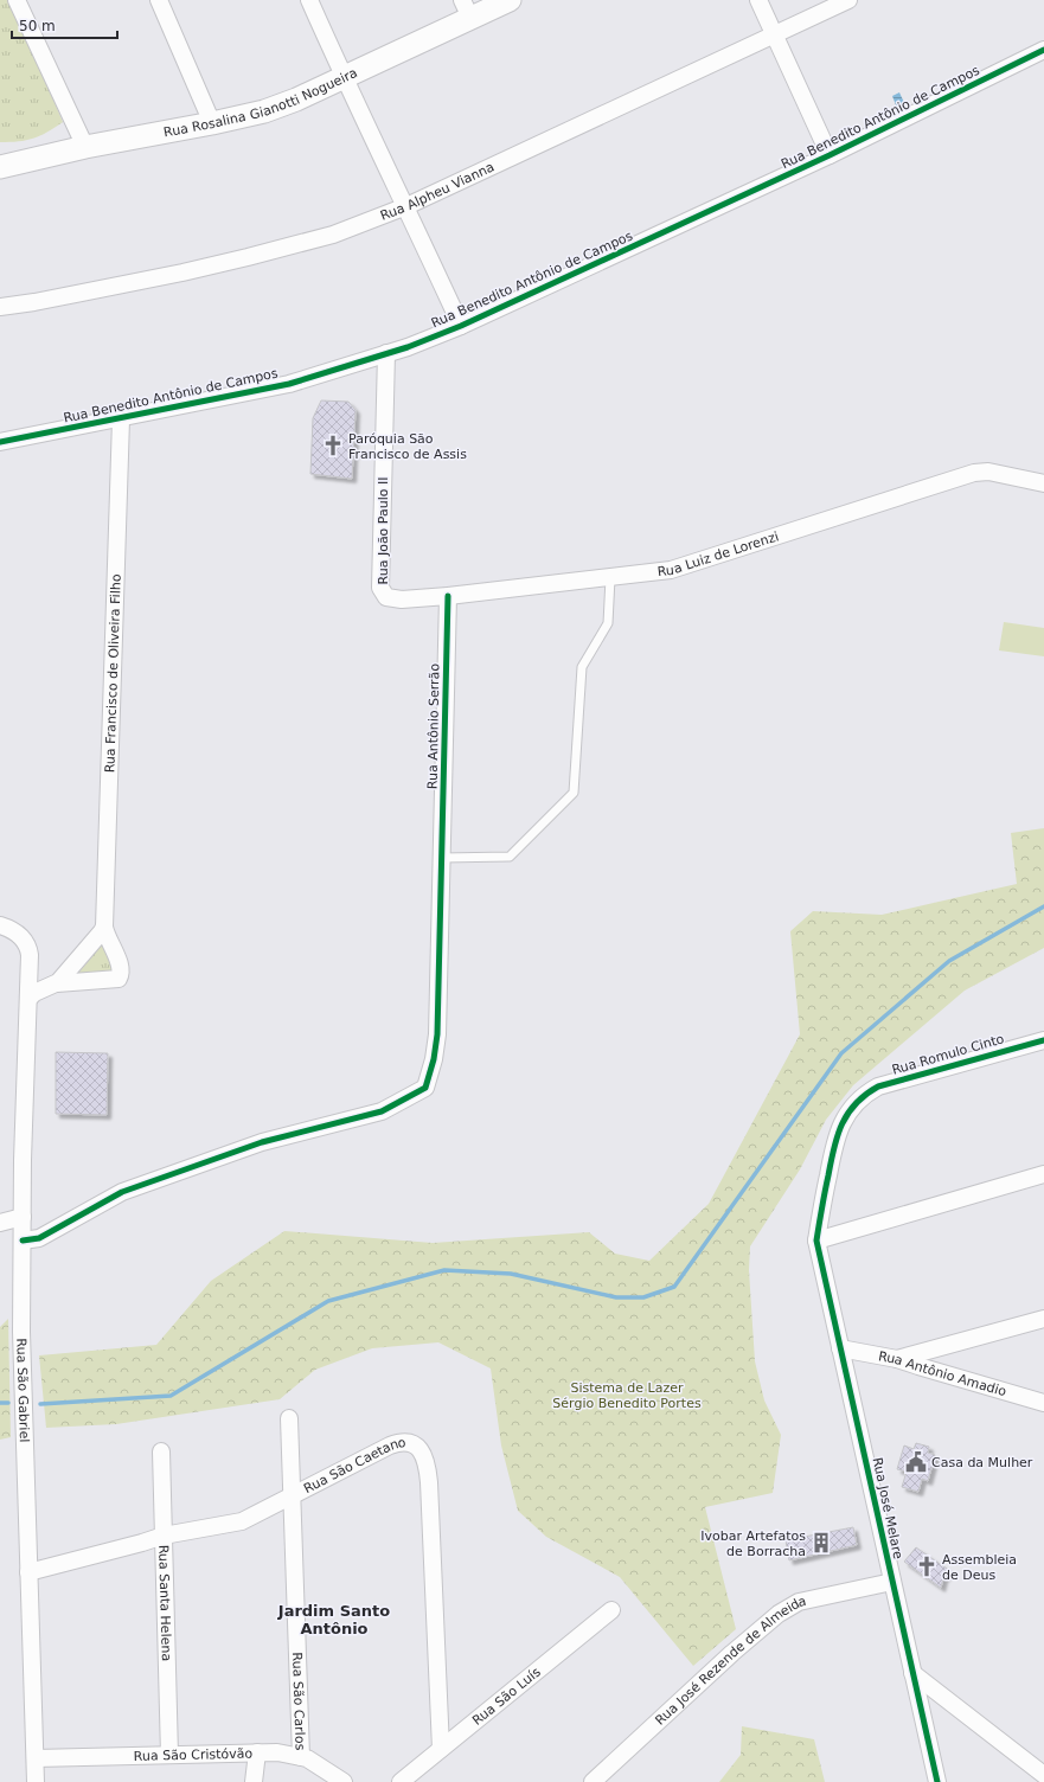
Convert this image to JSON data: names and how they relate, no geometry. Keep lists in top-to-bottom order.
{
  "streets": {
    "street": [
      "Rua Rosalina Gianotti Nogueira",
      "Rua Benedito Antônio de Campos",
      "Rua Alpheu Vianna",
      "Rua João Paulo II",
      "Rua Luiz de Lorenzi",
      "Rua Francisco de Oliveira Filho",
      "Rua Antônio Serrão",
      "Rua Romulo Cinto",
      "Rua Antônio Amadio",
      "Rua São Gabriel",
      "Rua São Caetano",
      "Rua José Melare",
      "Rua Santa Helena",
      "Rua José Rezende de Almeida",
      "Rua São Luís",
      "Rua São Carlos",
      "Rua São Cristóvão"
    ]
  },
  "crossings": [
    ["Rua Benedito Antônio de Campos", "Rua João Paulo II"],
    ["Rua Benedito Antônio de Campos", "Rua Francisco de Oliveira Filho"],
    ["Rua João Paulo II", "Rua Luiz de Lorenzi"],
    ["Rua Luiz de Lorenzi", "Rua Antônio Serrão"],
    ["Rua Francisco de Oliveira Filho", "Rua São Gabriel"],
    ["Rua Antônio Serrão", "Rua São Gabriel"],
    ["Rua Romulo Cinto", "Rua José Melare"],
    ["Rua Antônio Amadio", "Rua José Melare"],
    ["Rua São Gabriel", "Rua São Caetano"],
    ["Rua São Gabriel", "Rua São Cristóvão"],
    ["Rua São Caetano", "Rua Santa Helena"],
    ["Rua São Caetano", "Rua São Luís"],
    ["Rua São Caetano", "Rua São Carlos"],
    ["Rua José Melare", "Rua José Rezende de Almeida"],
    ["Rua Santa Helena", "Rua São Cristóvão"],
    ["Rua São Carlos", "Rua São Cristóvão"]
  ],
  "districts": ["Jardim Santo Antônio"],
  "parks": ["Sistema de Lazer Sérgio Benedito Portes"],
  "places": {
    "church": ["Paróquia São Francisco de Assis", "Assembleia de Deus"],
    "public building": ["Casa da Mulher"],
    "building": ["Ivobar Artefatos de Borracha"]
  },
  "scale_bar": "50 m"
}
